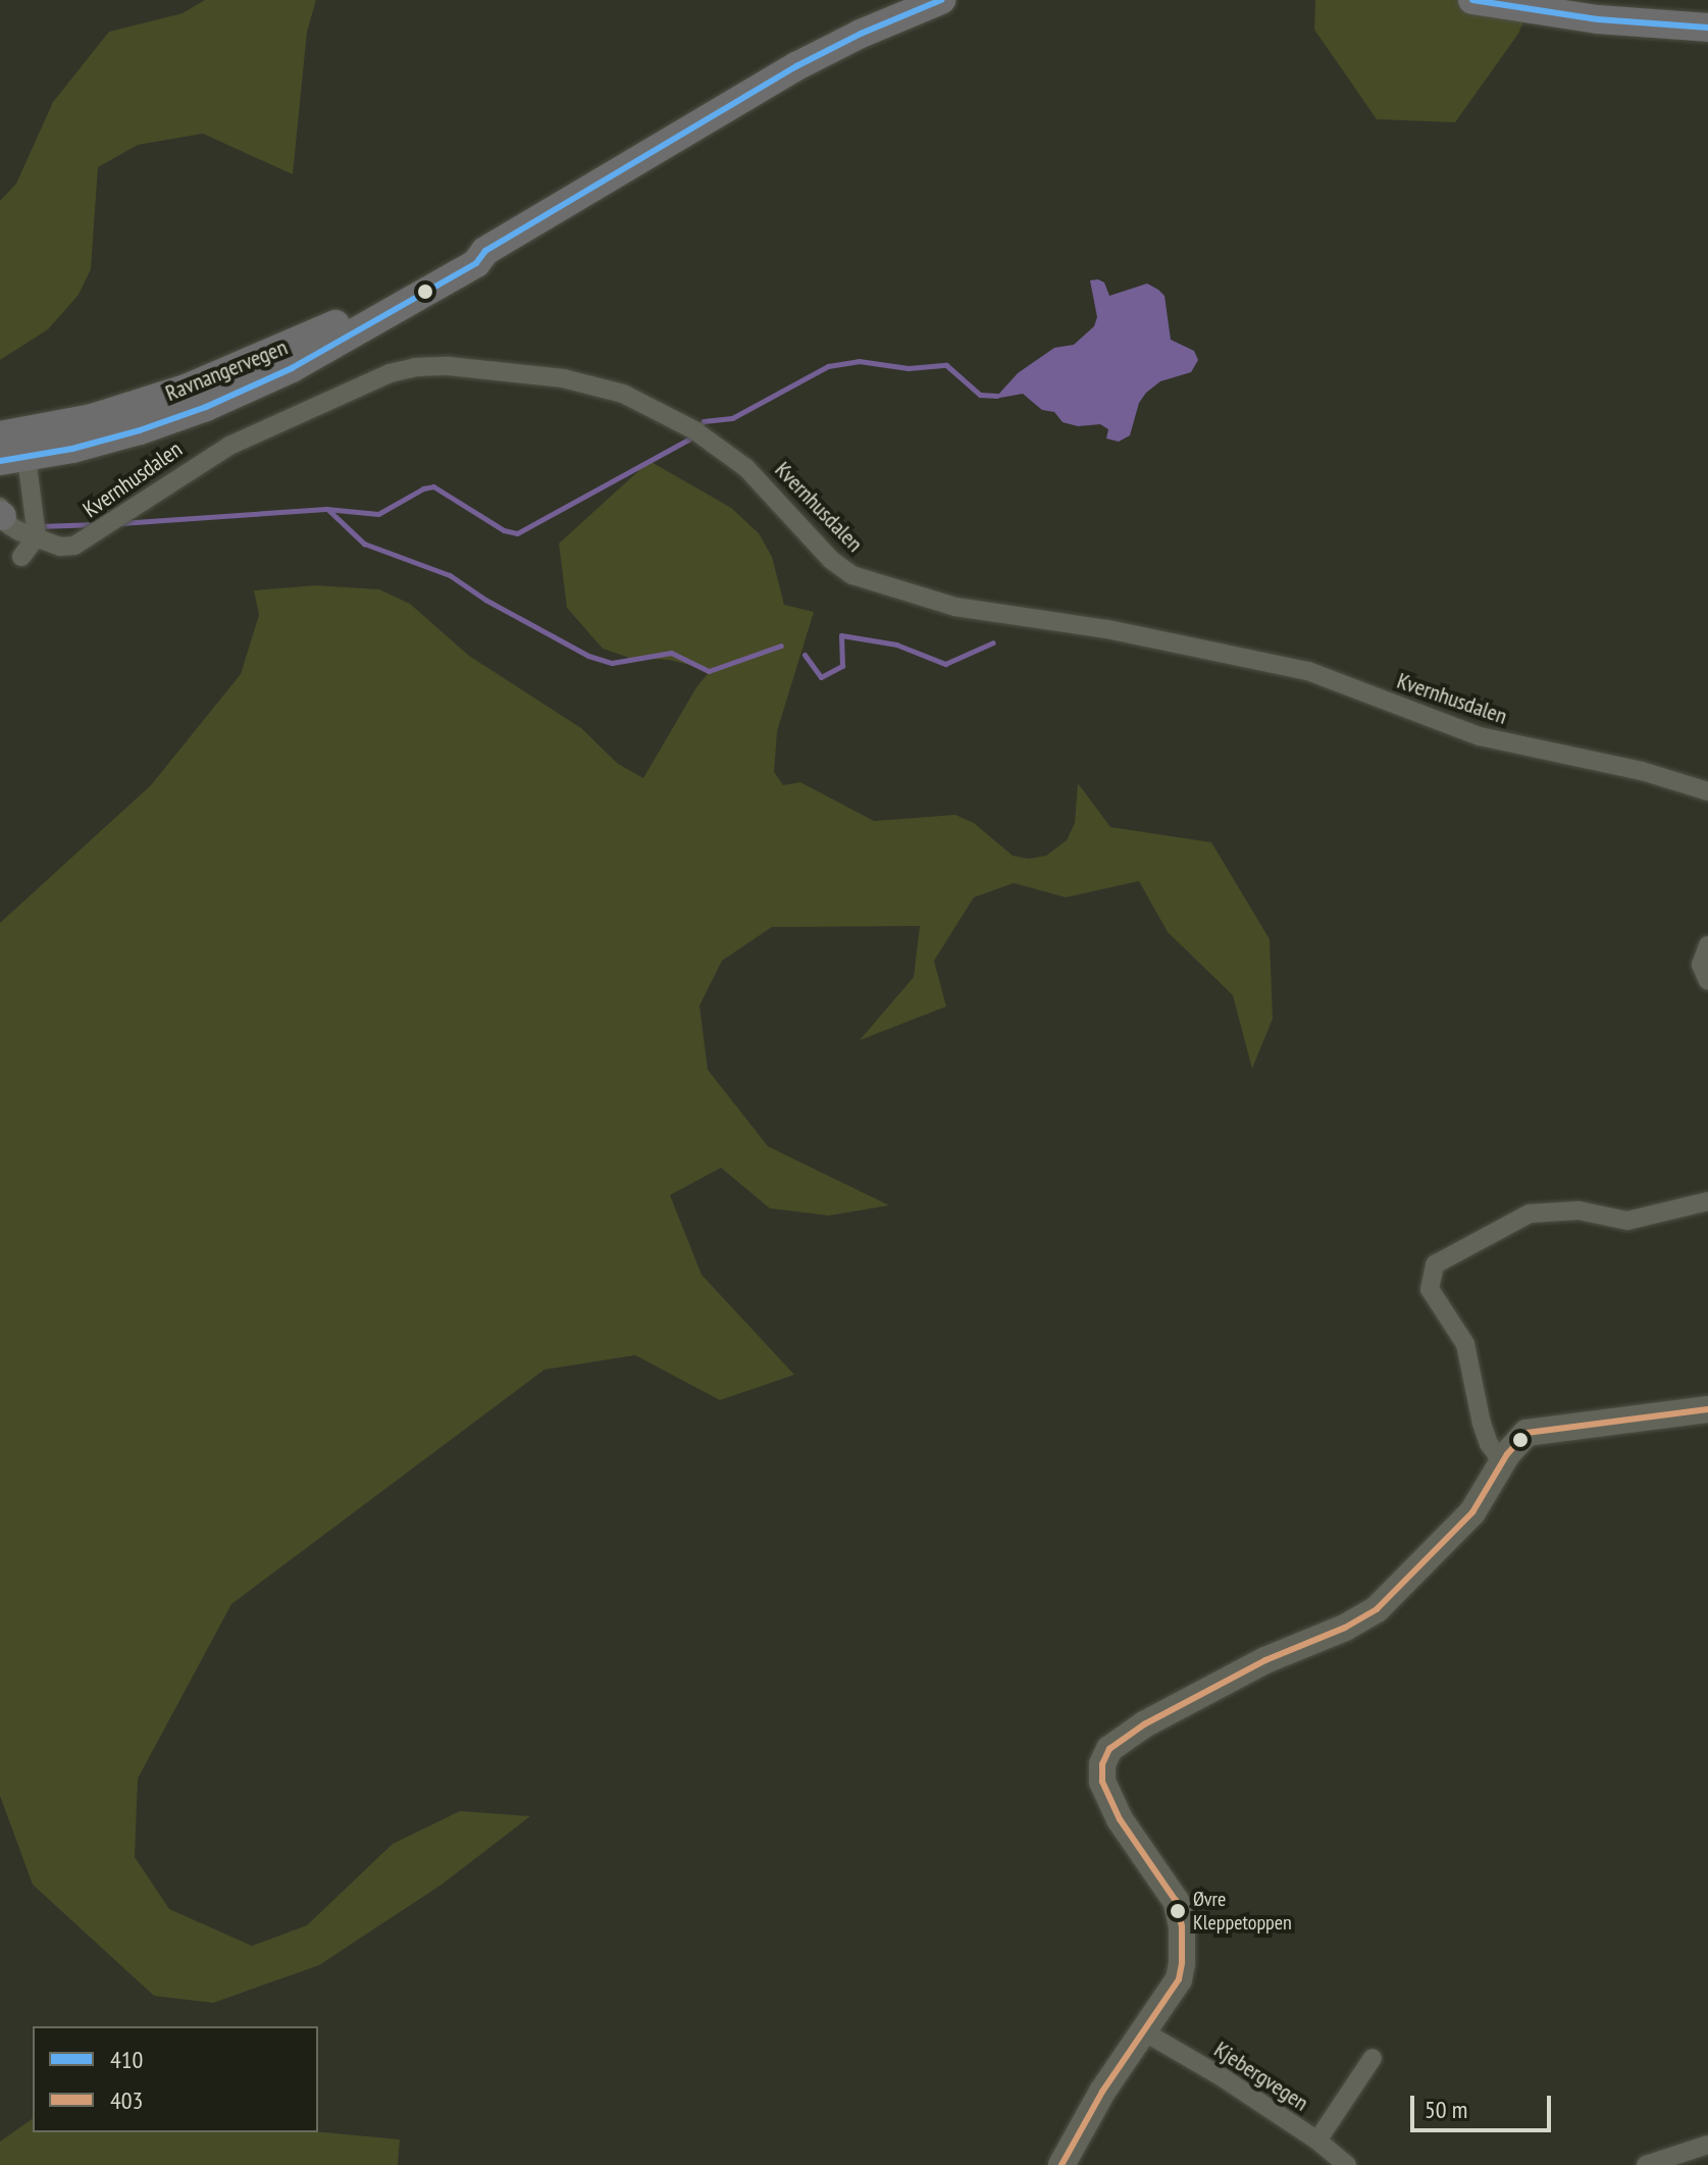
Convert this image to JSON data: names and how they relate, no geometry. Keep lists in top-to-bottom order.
{
  "streets": {
    "main road": ["Ravnangervegen"],
    "street": ["Kvernhusdalen", "Kjebergvegen"]
  },
  "places": ["Øvre Kleppetoppen"],
  "lines": ["transit line 410", "transit line 403"],
  "legend": ["410", "403"],
  "scale_bar": "50 m"
}
